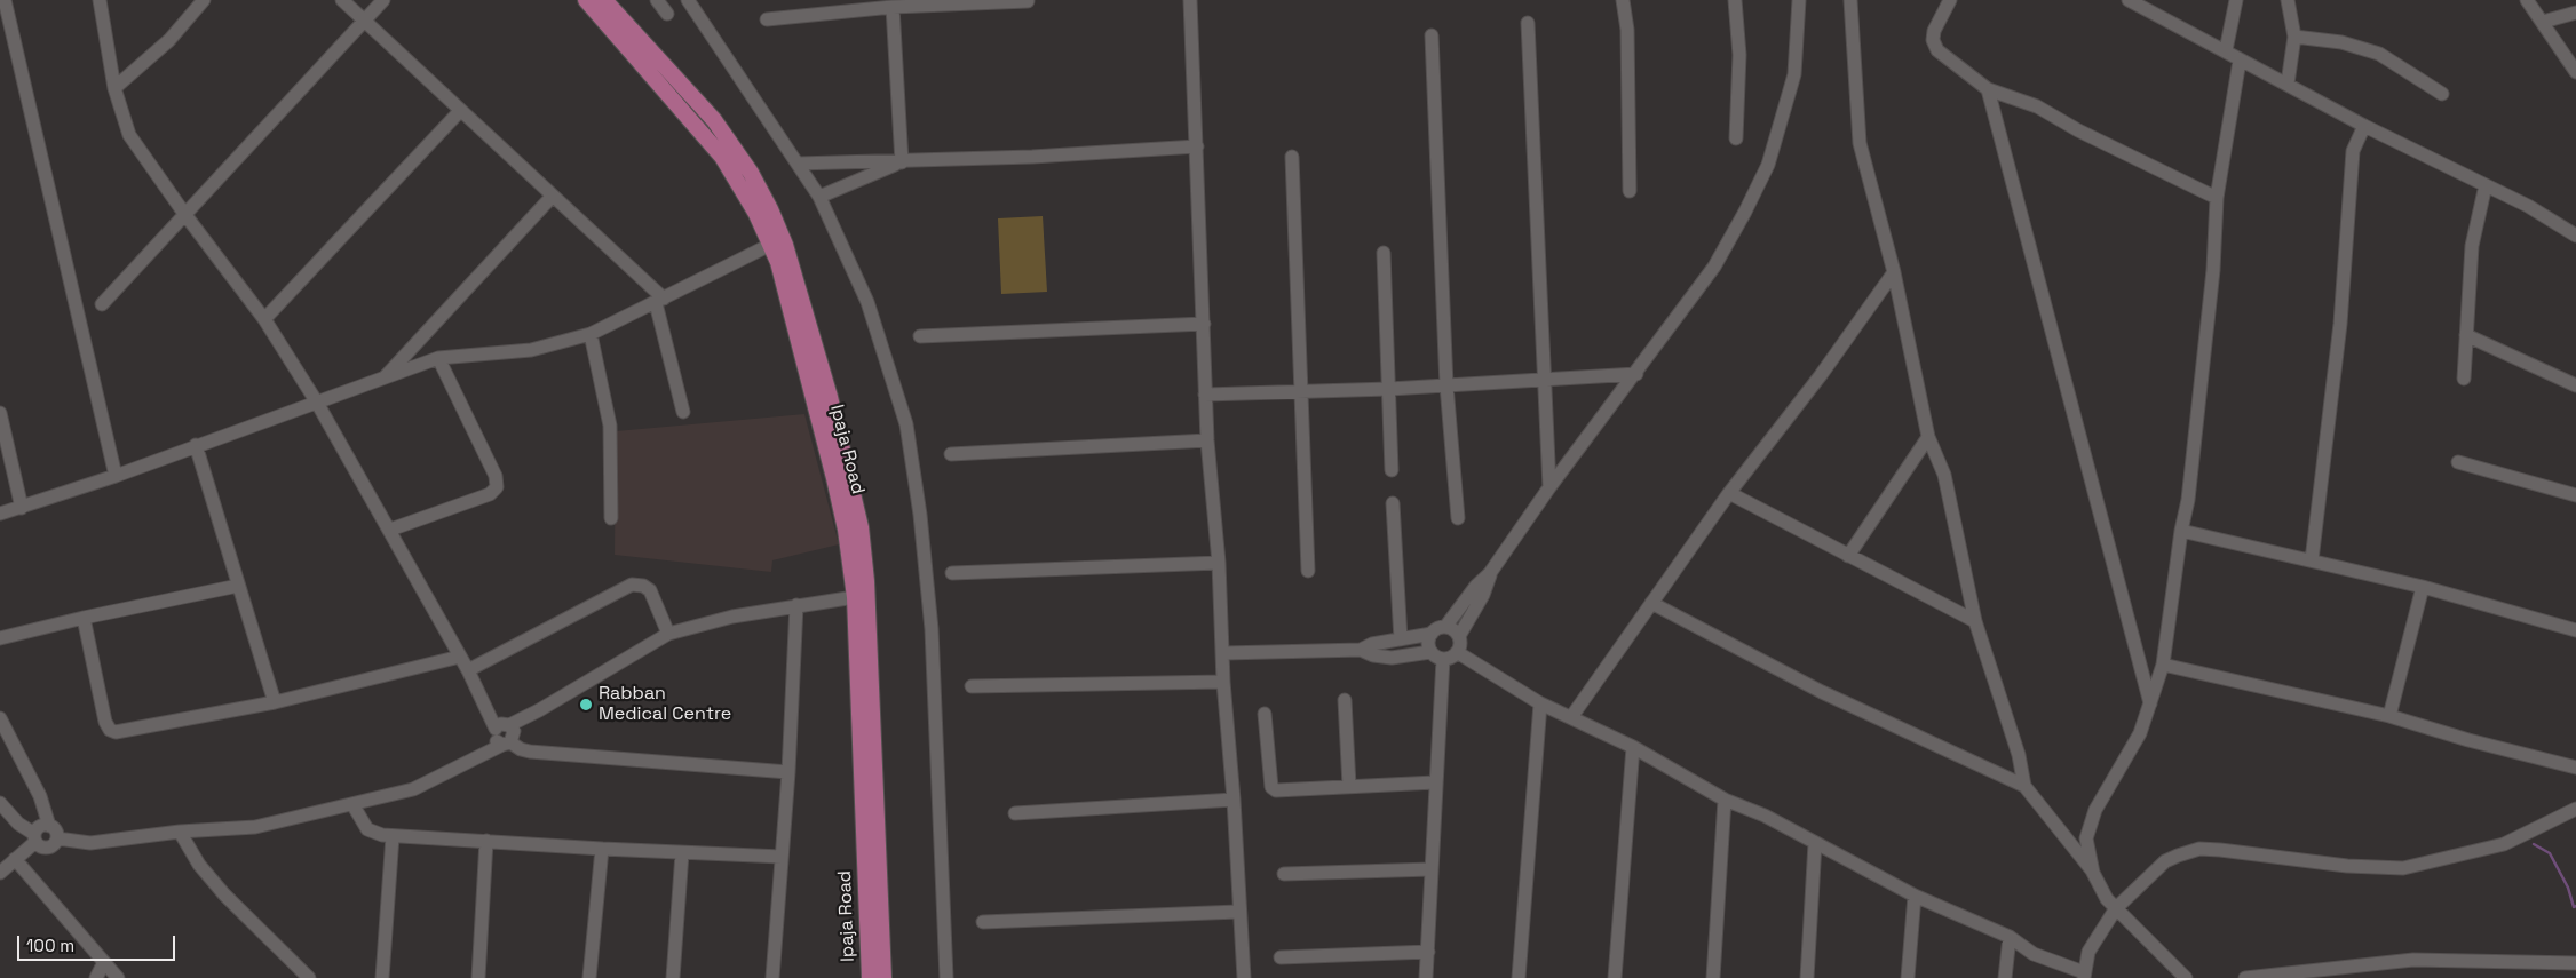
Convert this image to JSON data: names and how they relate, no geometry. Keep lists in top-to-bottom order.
{
  "streets": {
    "main road": ["Ipaja Road"]
  },
  "places": ["Rabban Medical Centre"],
  "scale_bar": "100 m"
}
